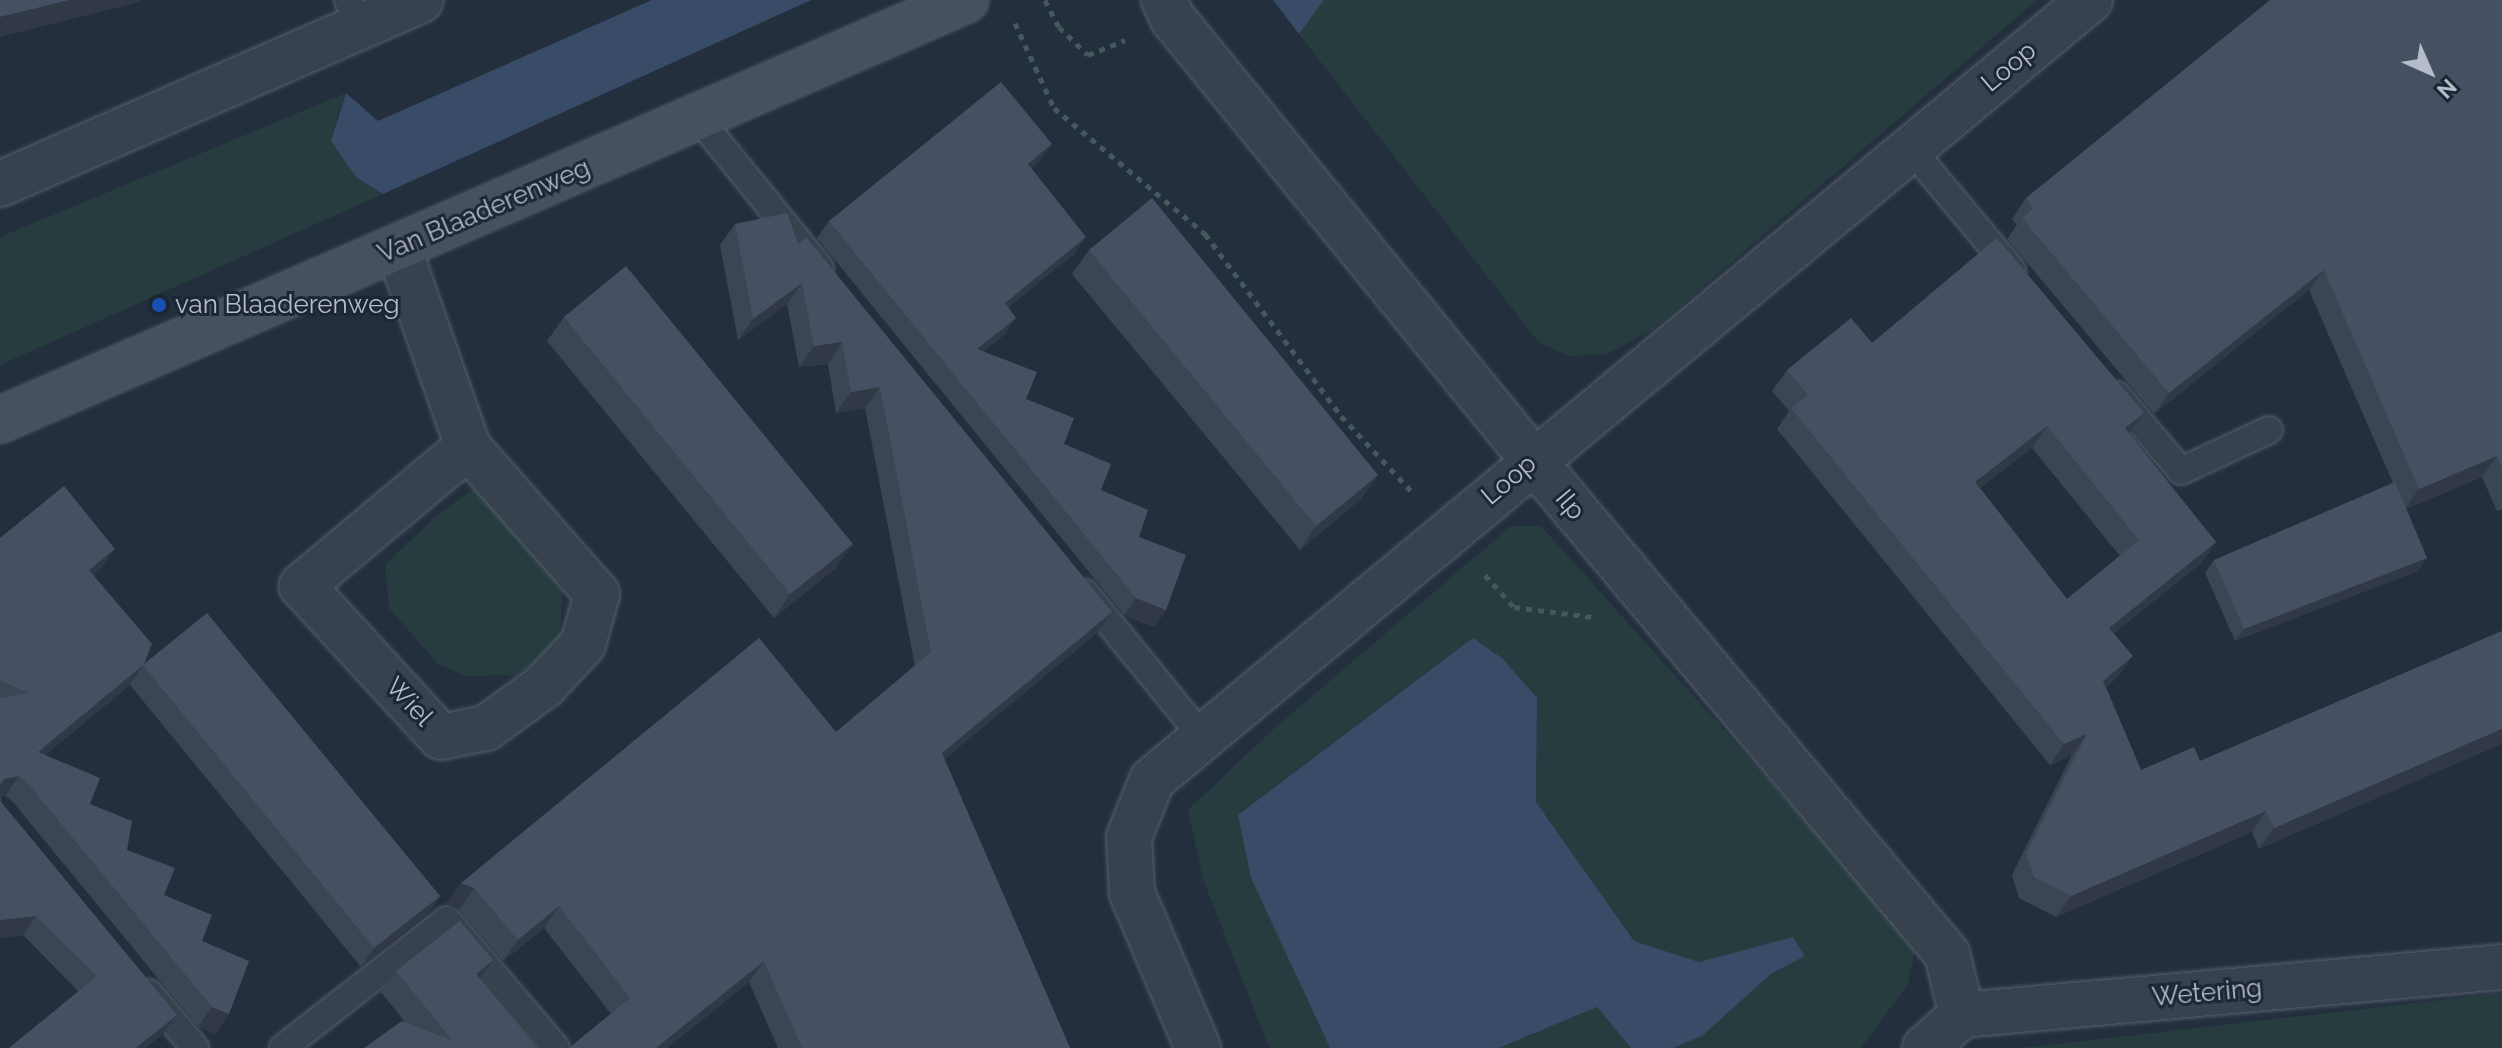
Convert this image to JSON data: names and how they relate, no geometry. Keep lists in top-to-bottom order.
{
  "streets": {
    "street": [
      "Loop",
      "Van Blaaderenweg",
      "Ilp",
      "Wiel",
      "Wetering"
    ]
  },
  "crossings": [
    ["Loop", "Ilp"],
    ["Van Blaaderenweg", "Wiel"],
    ["Ilp", "Wetering"]
  ],
  "places": ["van Blaaderenweg"],
  "north": "bottom right"
}
